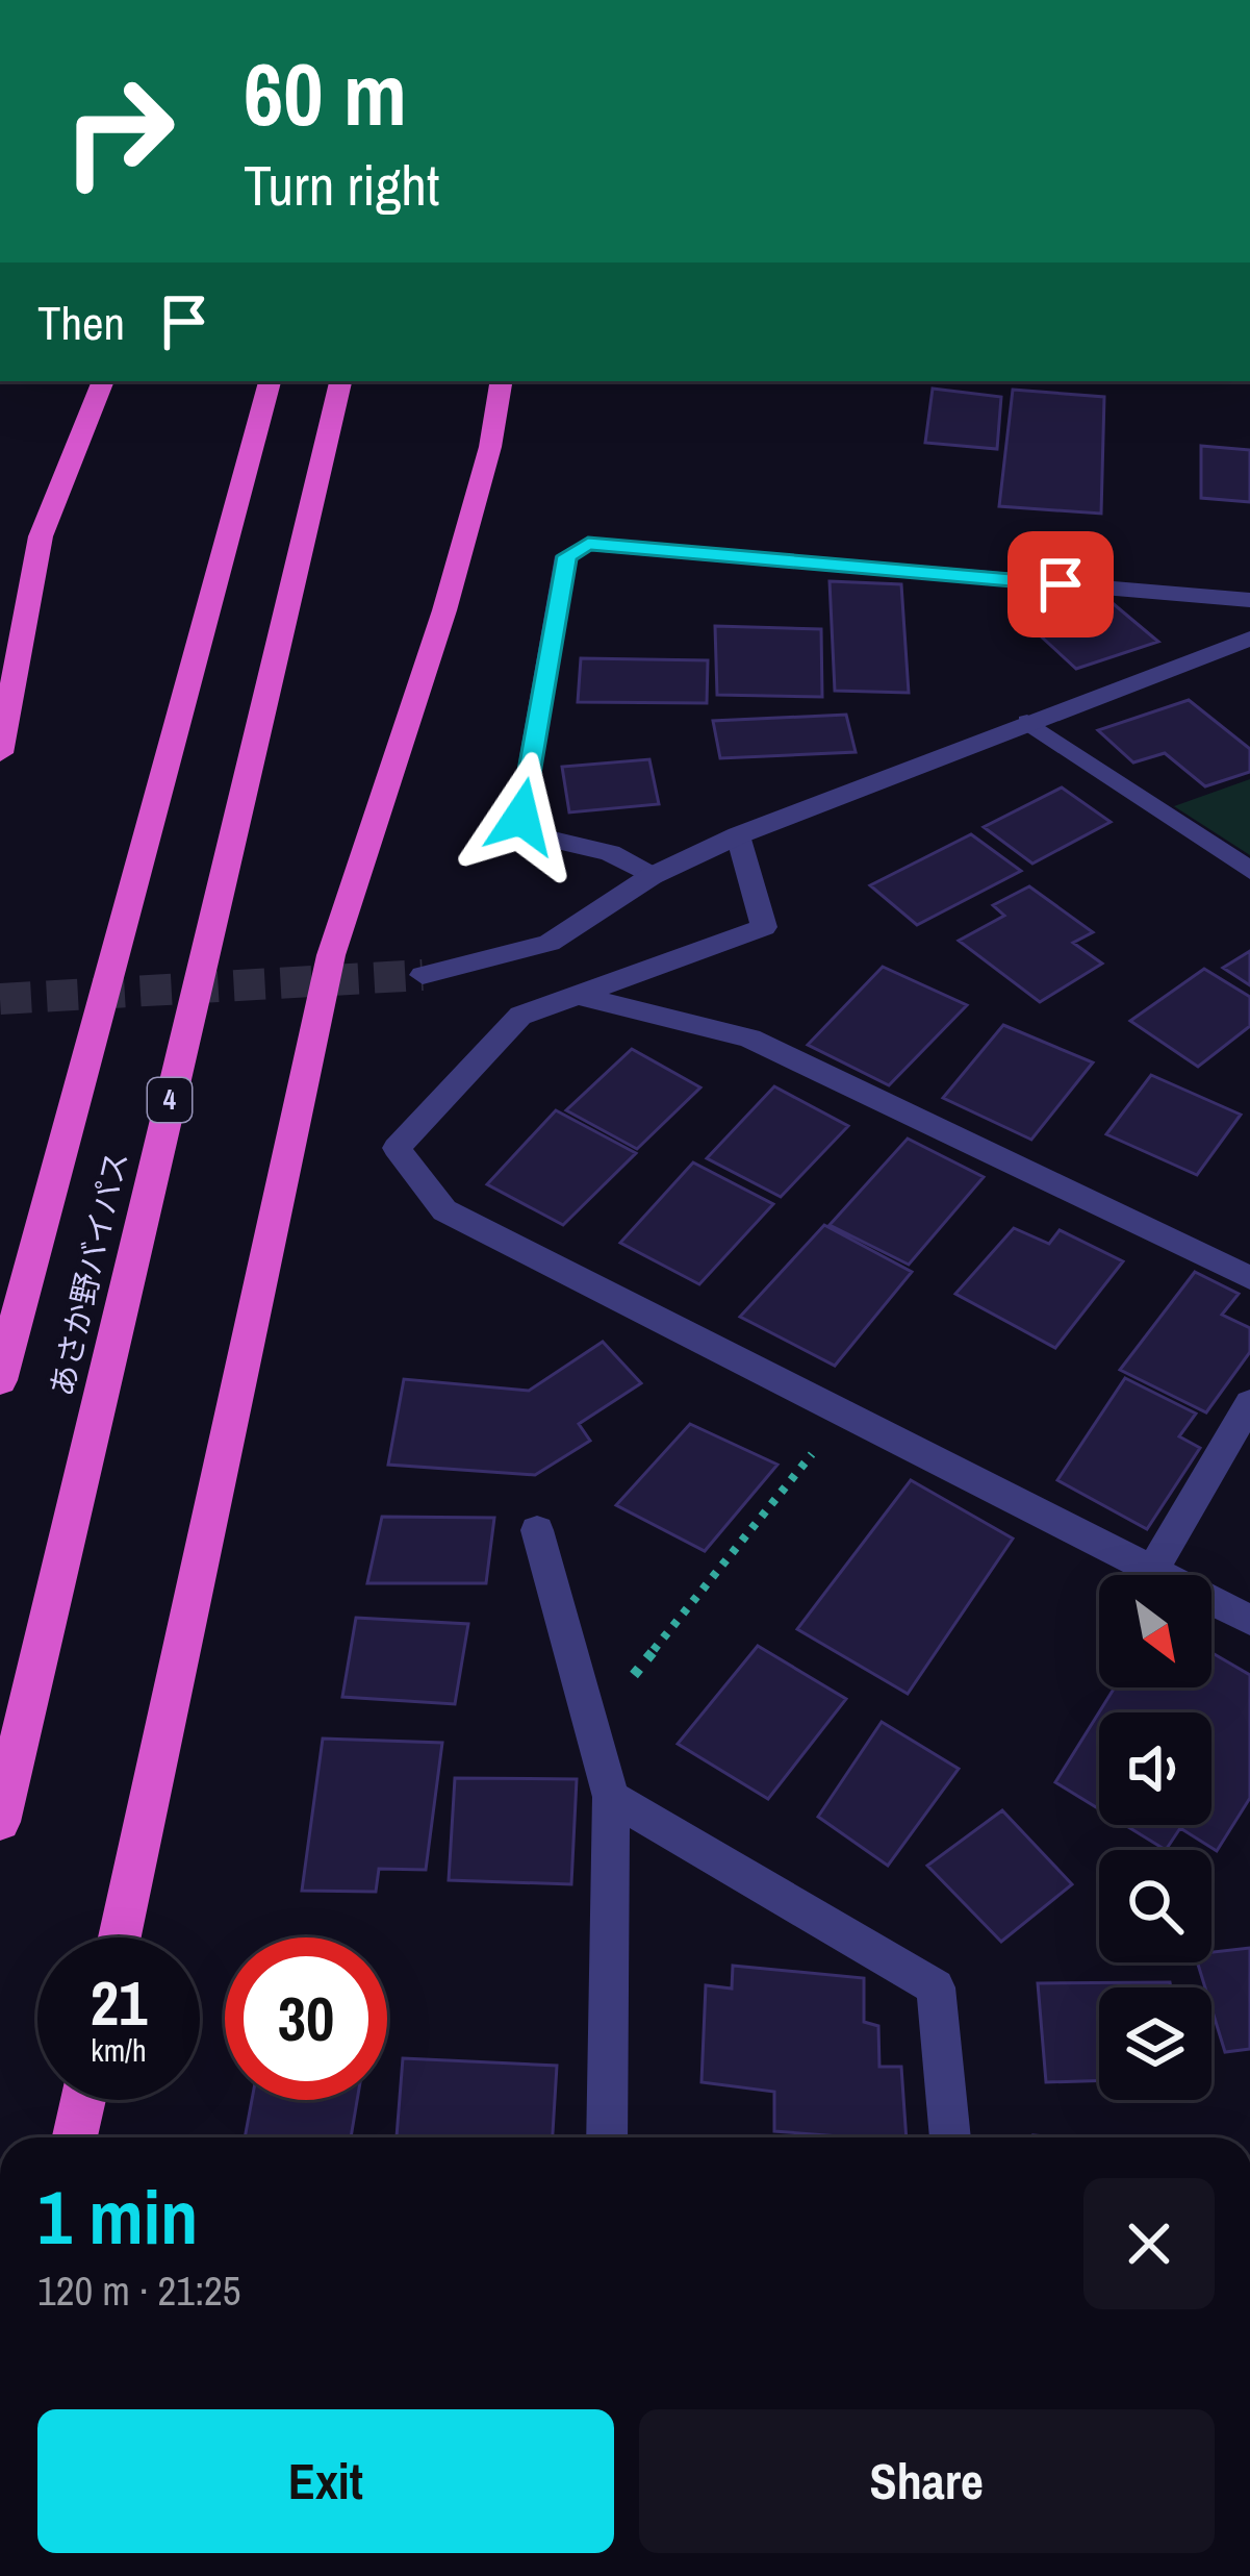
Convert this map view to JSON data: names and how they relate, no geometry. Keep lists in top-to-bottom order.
{
  "streets": {
    "highway": ["4", "あさか野バイパス"]
  },
  "north": "bottom right",
  "page": {
    "turn": ["60 m", "Turn right"],
    "then": "Then",
    "speed": "21 km/h",
    "limit": "30",
    "heading": ["1 min", "120 m · 21:25"],
    "buttons": ["Exit", "Share"]
  }
}
